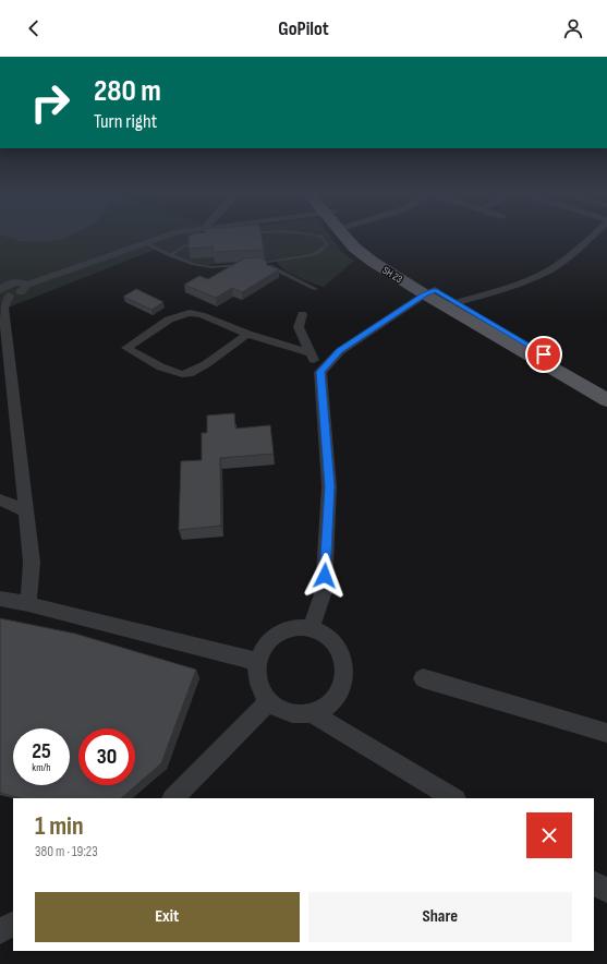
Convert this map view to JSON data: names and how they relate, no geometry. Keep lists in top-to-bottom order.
{
  "streets": {
    "main road": ["SH 23"]
  },
  "page": {
    "header": "GoPilot",
    "turn": ["280 m", "Turn right"],
    "speed": "25 km/h",
    "limit": "30",
    "heading": ["1 min", "380 m · 19:23"],
    "buttons": ["Exit", "Share"]
  }
}
